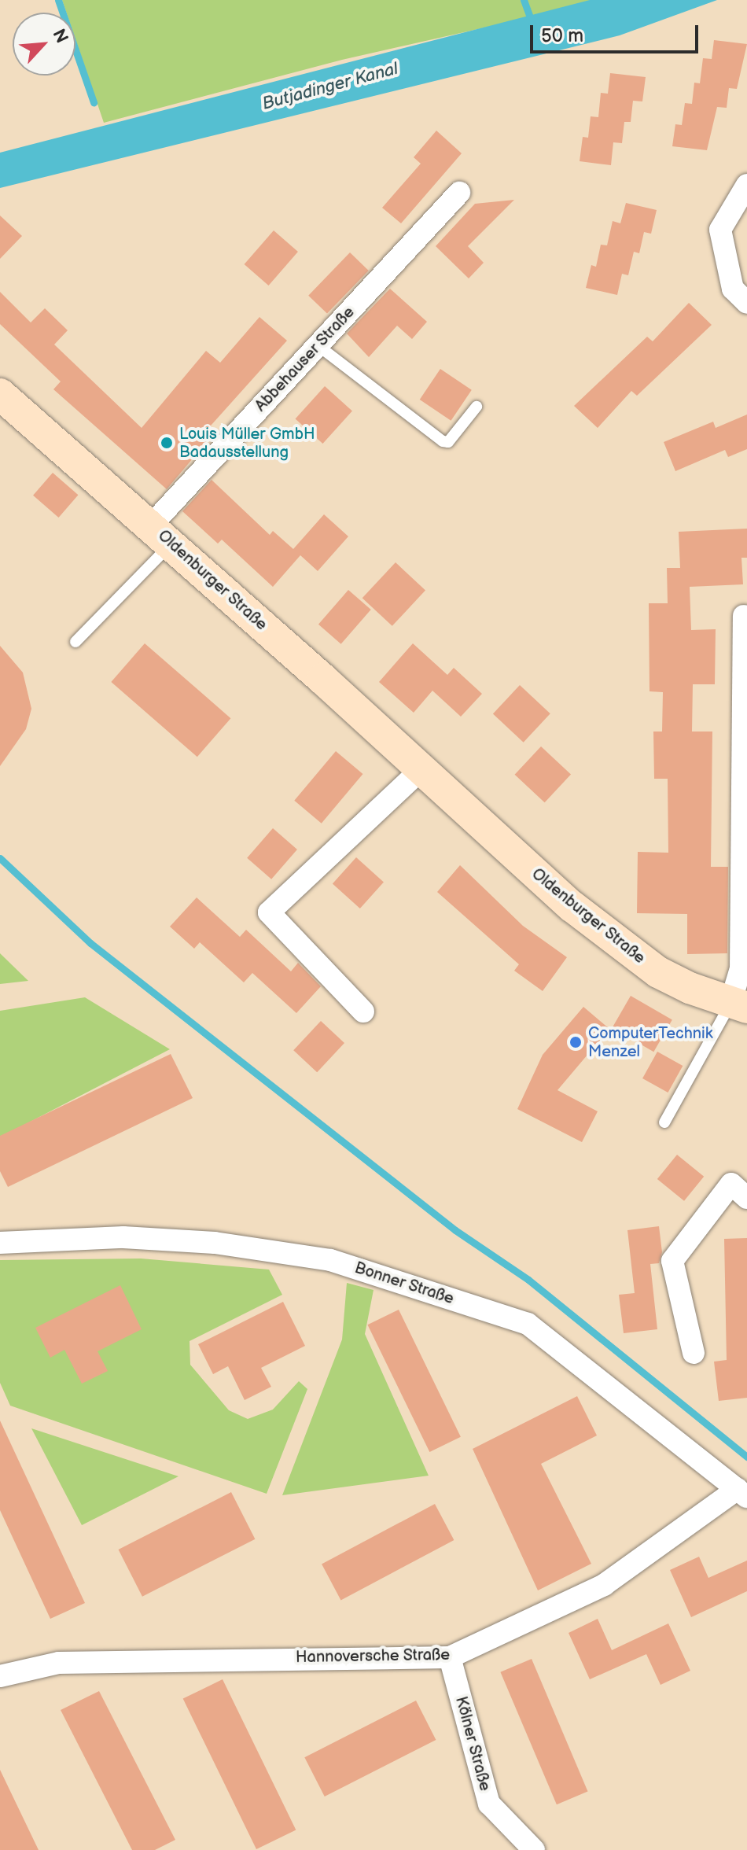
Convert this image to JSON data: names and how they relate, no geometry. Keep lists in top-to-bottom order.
{
  "streets": {
    "street": [
      "Abbehauser Straße",
      "Oldenburger Straße",
      "Bonner Straße",
      "Hannoversche Straße",
      "Kölner Straße"
    ]
  },
  "crossings": [
    ["Abbehauser Straße", "Oldenburger Straße"],
    ["Bonner Straße", "Hannoversche Straße"],
    ["Hannoversche Straße", "Kölner Straße"]
  ],
  "water": ["Butjadinger Kanal"],
  "places": ["Louis Müller GmbH Badausstellung", "ComputerTechnik Menzel"],
  "scale_bar": "50 m",
  "north": "top right"
}
